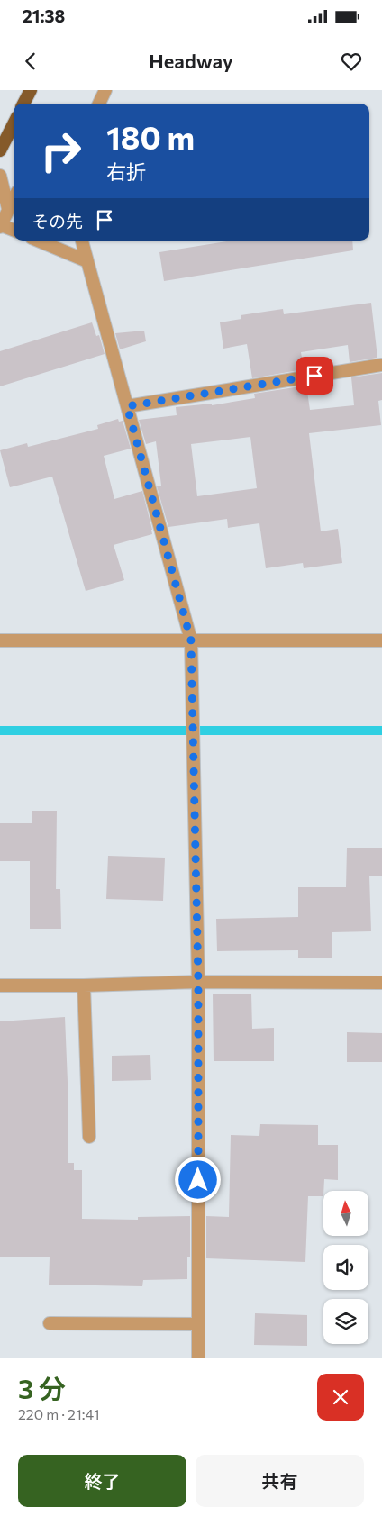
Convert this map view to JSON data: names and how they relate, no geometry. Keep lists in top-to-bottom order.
{
  "north": "top",
  "page": {
    "status": "21:38",
    "header": "Headway",
    "turn": ["180 m", "右折"],
    "then": "その先",
    "heading": ["3 分", "220 m · 21:41"],
    "buttons": ["終了", "共有"]
  }
}
